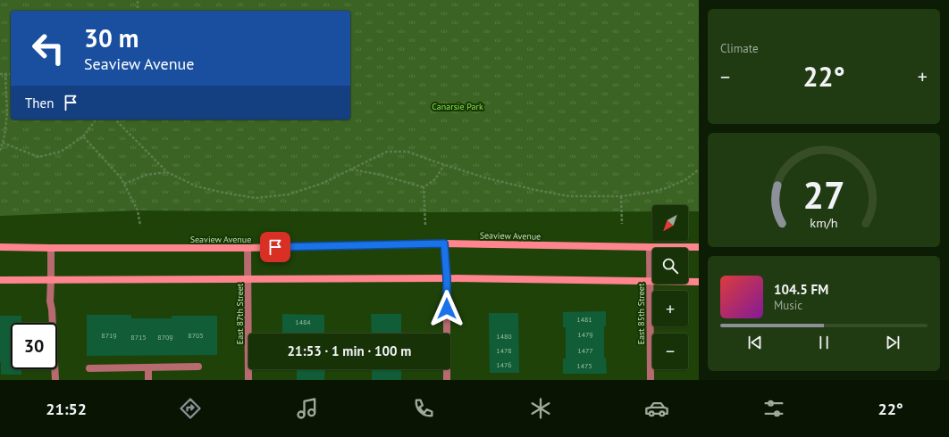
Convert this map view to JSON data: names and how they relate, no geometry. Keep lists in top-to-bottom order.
{
  "streets": {
    "street": ["Seaview Avenue", "East 87th Street", "East 85th Street"]
  },
  "crossings": [
    ["Seaview Avenue", "East 87th Street"],
    ["Seaview Avenue", "East 85th Street"]
  ],
  "parks": ["Canarsie Park"],
  "house_numbers": [
    "1481",
    "1484",
    "1479",
    "8719",
    "8705",
    "1480",
    "8715",
    "8709",
    "1478",
    "1477",
    "1476",
    "1475"
  ],
  "north": "bottom left",
  "page": {
    "tile": "Climate",
    "turn": ["30 m", "Seaview Avenue"],
    "heat": ["−", "22°", "+"],
    "then": "Then",
    "map_buttons": ["+", "−"],
    "song": ["104.5 FM", "Music"],
    "limit": "30",
    "trip": "21:53 · 1 min · 100 m",
    "tabs": ["21:52", "22°"],
    "gauge": ["27", "km/h"]
  }
}
